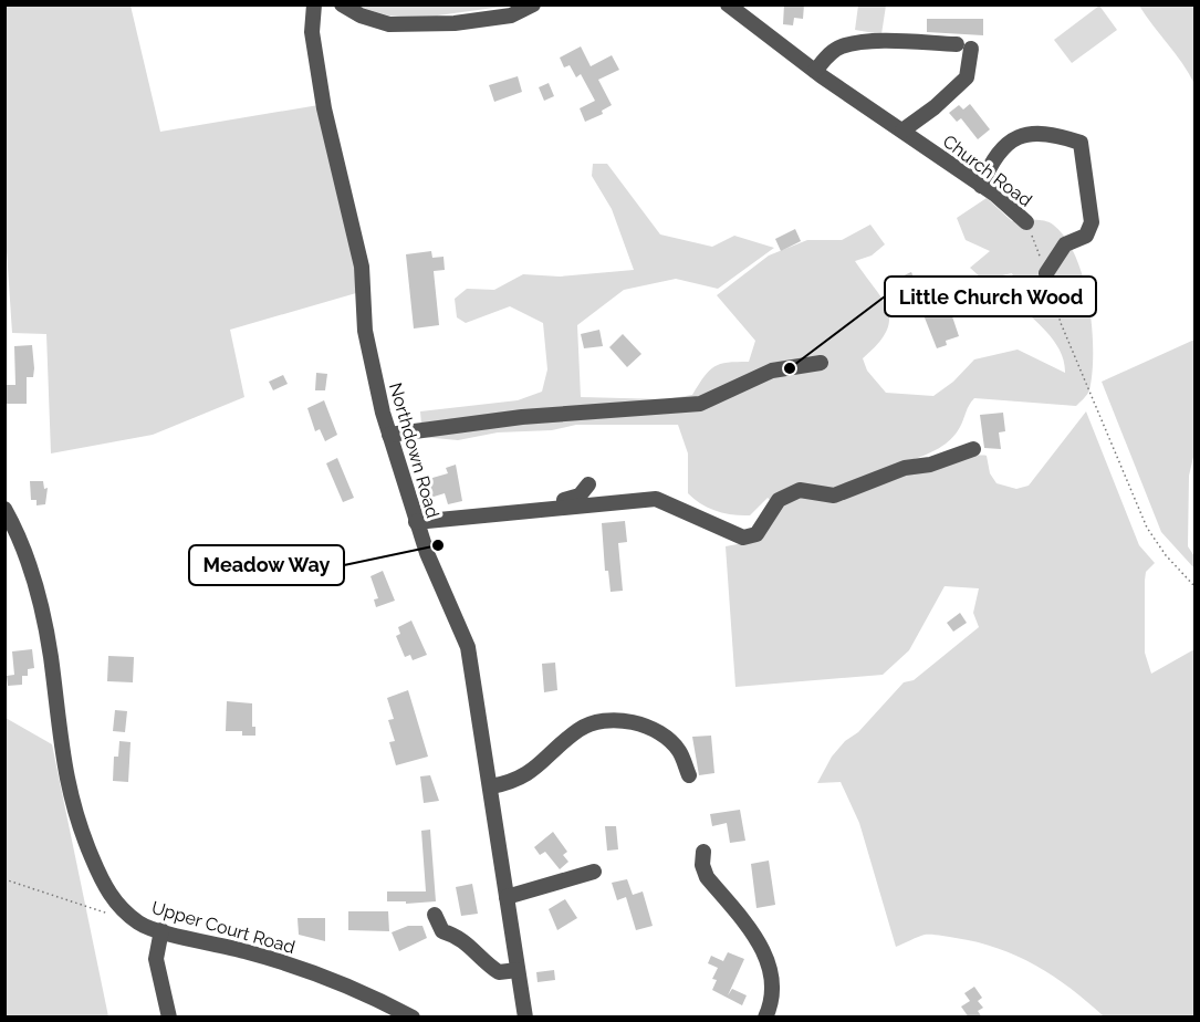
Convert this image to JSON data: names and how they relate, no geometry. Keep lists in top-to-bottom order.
{
  "streets": {
    "street": ["Church Road", "Northdown Road", "Upper Court Road"]
  },
  "places": ["Little Church Wood", "Meadow Way"]
}
